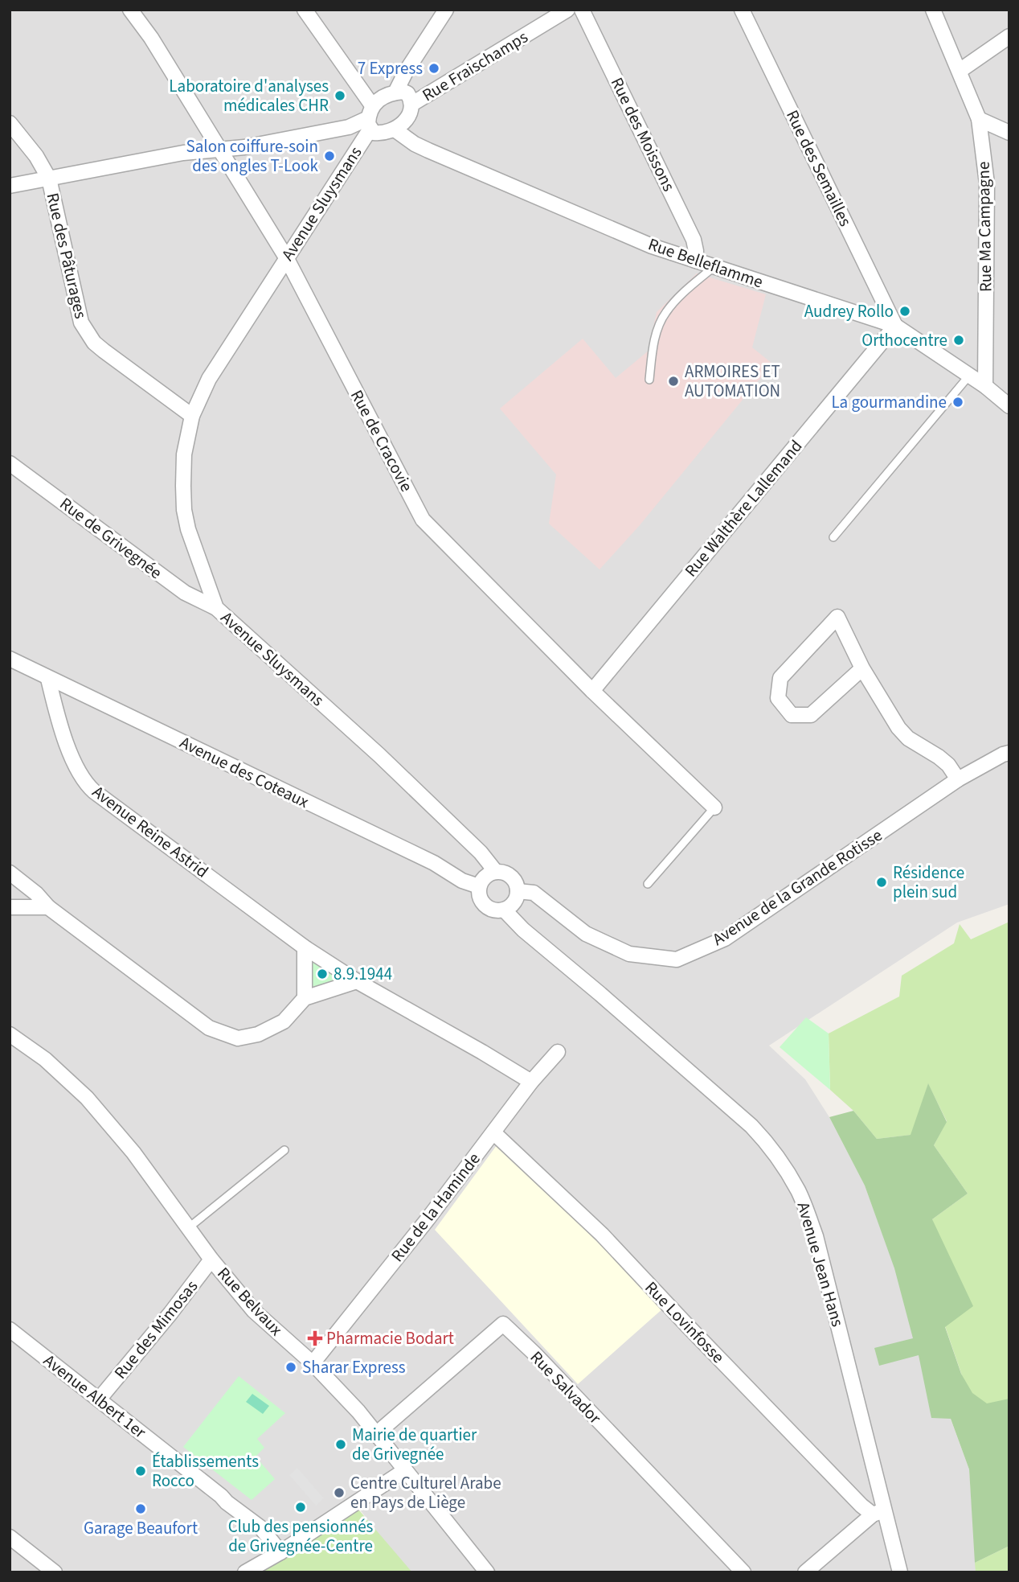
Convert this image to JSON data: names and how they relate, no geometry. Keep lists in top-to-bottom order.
{
  "streets": {
    "street": [
      "Rue Fraischamps",
      "Rue des Moissons",
      "Rue des Semailles",
      "Avenue Sluysmans",
      "Rue Ma Campagne",
      "Rue des Pâturages",
      "Rue Belleflamme",
      "Rue de Cracovie",
      "Rue Walthère Lallemand",
      "Rue de Grivegnée",
      "Avenue des Coteaux",
      "Avenue Reine Astrid",
      "Avenue de la Grande Rotisse",
      "Rue de la Haminde",
      "Avenue Jean Hans",
      "Rue Belvaux",
      "Rue Lovinfosse",
      "Rue des Mimosas",
      "Rue Salvador",
      "Avenue Albert 1er"
    ]
  },
  "crossings": [
    ["Rue Fraischamps", "Avenue Sluysmans"],
    ["Rue Fraischamps", "Rue Belleflamme"],
    ["Rue des Moissons", "Rue Belleflamme"],
    ["Rue des Semailles", "Rue Belleflamme"],
    ["Rue des Semailles", "Rue Walthère Lallemand"],
    ["Avenue Sluysmans", "Rue des Pâturages"],
    ["Avenue Sluysmans", "Rue Belleflamme"],
    ["Avenue Sluysmans", "Rue de Cracovie"],
    ["Avenue Sluysmans", "Rue de Grivegnée"],
    ["Avenue Sluysmans", "Avenue des Coteaux"],
    ["Avenue Sluysmans", "Avenue de la Grande Rotisse"],
    ["Avenue Sluysmans", "Avenue Jean Hans"],
    ["Rue Ma Campagne", "Rue Belleflamme"],
    ["Rue Belleflamme", "Rue Walthère Lallemand"],
    ["Rue de Cracovie", "Rue Walthère Lallemand"],
    ["Avenue des Coteaux", "Avenue Reine Astrid"],
    ["Avenue des Coteaux", "Avenue de la Grande Rotisse"],
    ["Avenue des Coteaux", "Avenue Jean Hans"],
    ["Avenue Reine Astrid", "Rue de la Haminde"],
    ["Avenue de la Grande Rotisse", "Avenue Jean Hans"],
    ["Rue de la Haminde", "Rue Belvaux"],
    ["Rue de la Haminde", "Rue Lovinfosse"],
    ["Avenue Jean Hans", "Rue Lovinfosse"],
    ["Rue Belvaux", "Rue des Mimosas"],
    ["Rue Belvaux", "Rue Salvador"],
    ["Rue des Mimosas", "Avenue Albert 1er"]
  ],
  "places": {
    "other": [
      "7 Express",
      "Laboratoire d'analyses médicales CHR",
      "Salon coiffure-soin des ongles T-Look",
      "Audrey Rollo",
      "Orthocentre",
      "ARMOIRES ET AUTOMATION",
      "La gourmandine",
      "Résidence plein sud",
      "8.9.1944",
      "Sharar Express",
      "Mairie de quartier de Grivegnée",
      "Établissements Rocco",
      "Centre Culturel Arabe en Pays de Liège",
      "Club des pensionnés de Grivegnée-Centre",
      "Garage Beaufort"
    ],
    "health": ["Pharmacie Bodart"]
  }
}
